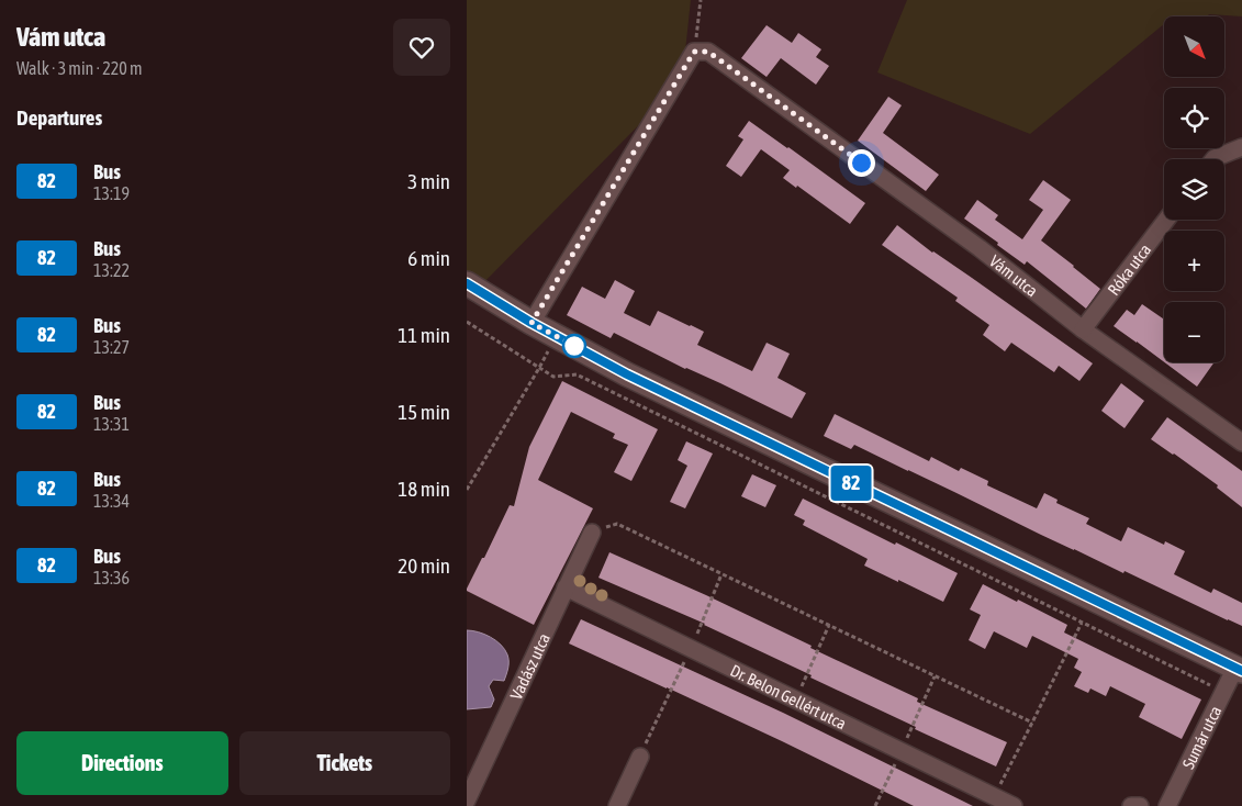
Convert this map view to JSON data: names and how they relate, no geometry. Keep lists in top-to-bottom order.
{
  "streets": {
    "street": [
      "Róka utca",
      "Vám utca",
      "Vadász utca",
      "Dr. Belon Gellért utca",
      "Sumár utca"
    ]
  },
  "crossings": [
    ["Róka utca", "Vám utca"],
    ["Vadász utca", "Dr. Belon Gellért utca"]
  ],
  "lines": ["bus line 82"],
  "north": "bottom right",
  "page": {
    "heading": [
      ["Vám utca", "Walk · 3 min · 220 m"],
      "Departures"
    ],
    "on_map": "82",
    "map_buttons": ["+", "−"],
    "list": [
      {
        "mark": "82",
        "name": "Bus",
        "note": "13:19",
        "value": "3 min"
      },
      {
        "mark": "82",
        "name": "Bus",
        "note": "13:22",
        "value": "6 min"
      },
      {
        "mark": "82",
        "name": "Bus",
        "note": "13:27",
        "value": "11 min"
      },
      {
        "mark": "82",
        "name": "Bus",
        "note": "13:31",
        "value": "15 min"
      },
      {
        "mark": "82",
        "name": "Bus",
        "note": "13:34",
        "value": "18 min"
      },
      {
        "mark": "82",
        "name": "Bus",
        "note": "13:36",
        "value": "20 min"
      }
    ],
    "buttons": ["Directions", "Tickets"]
  }
}
